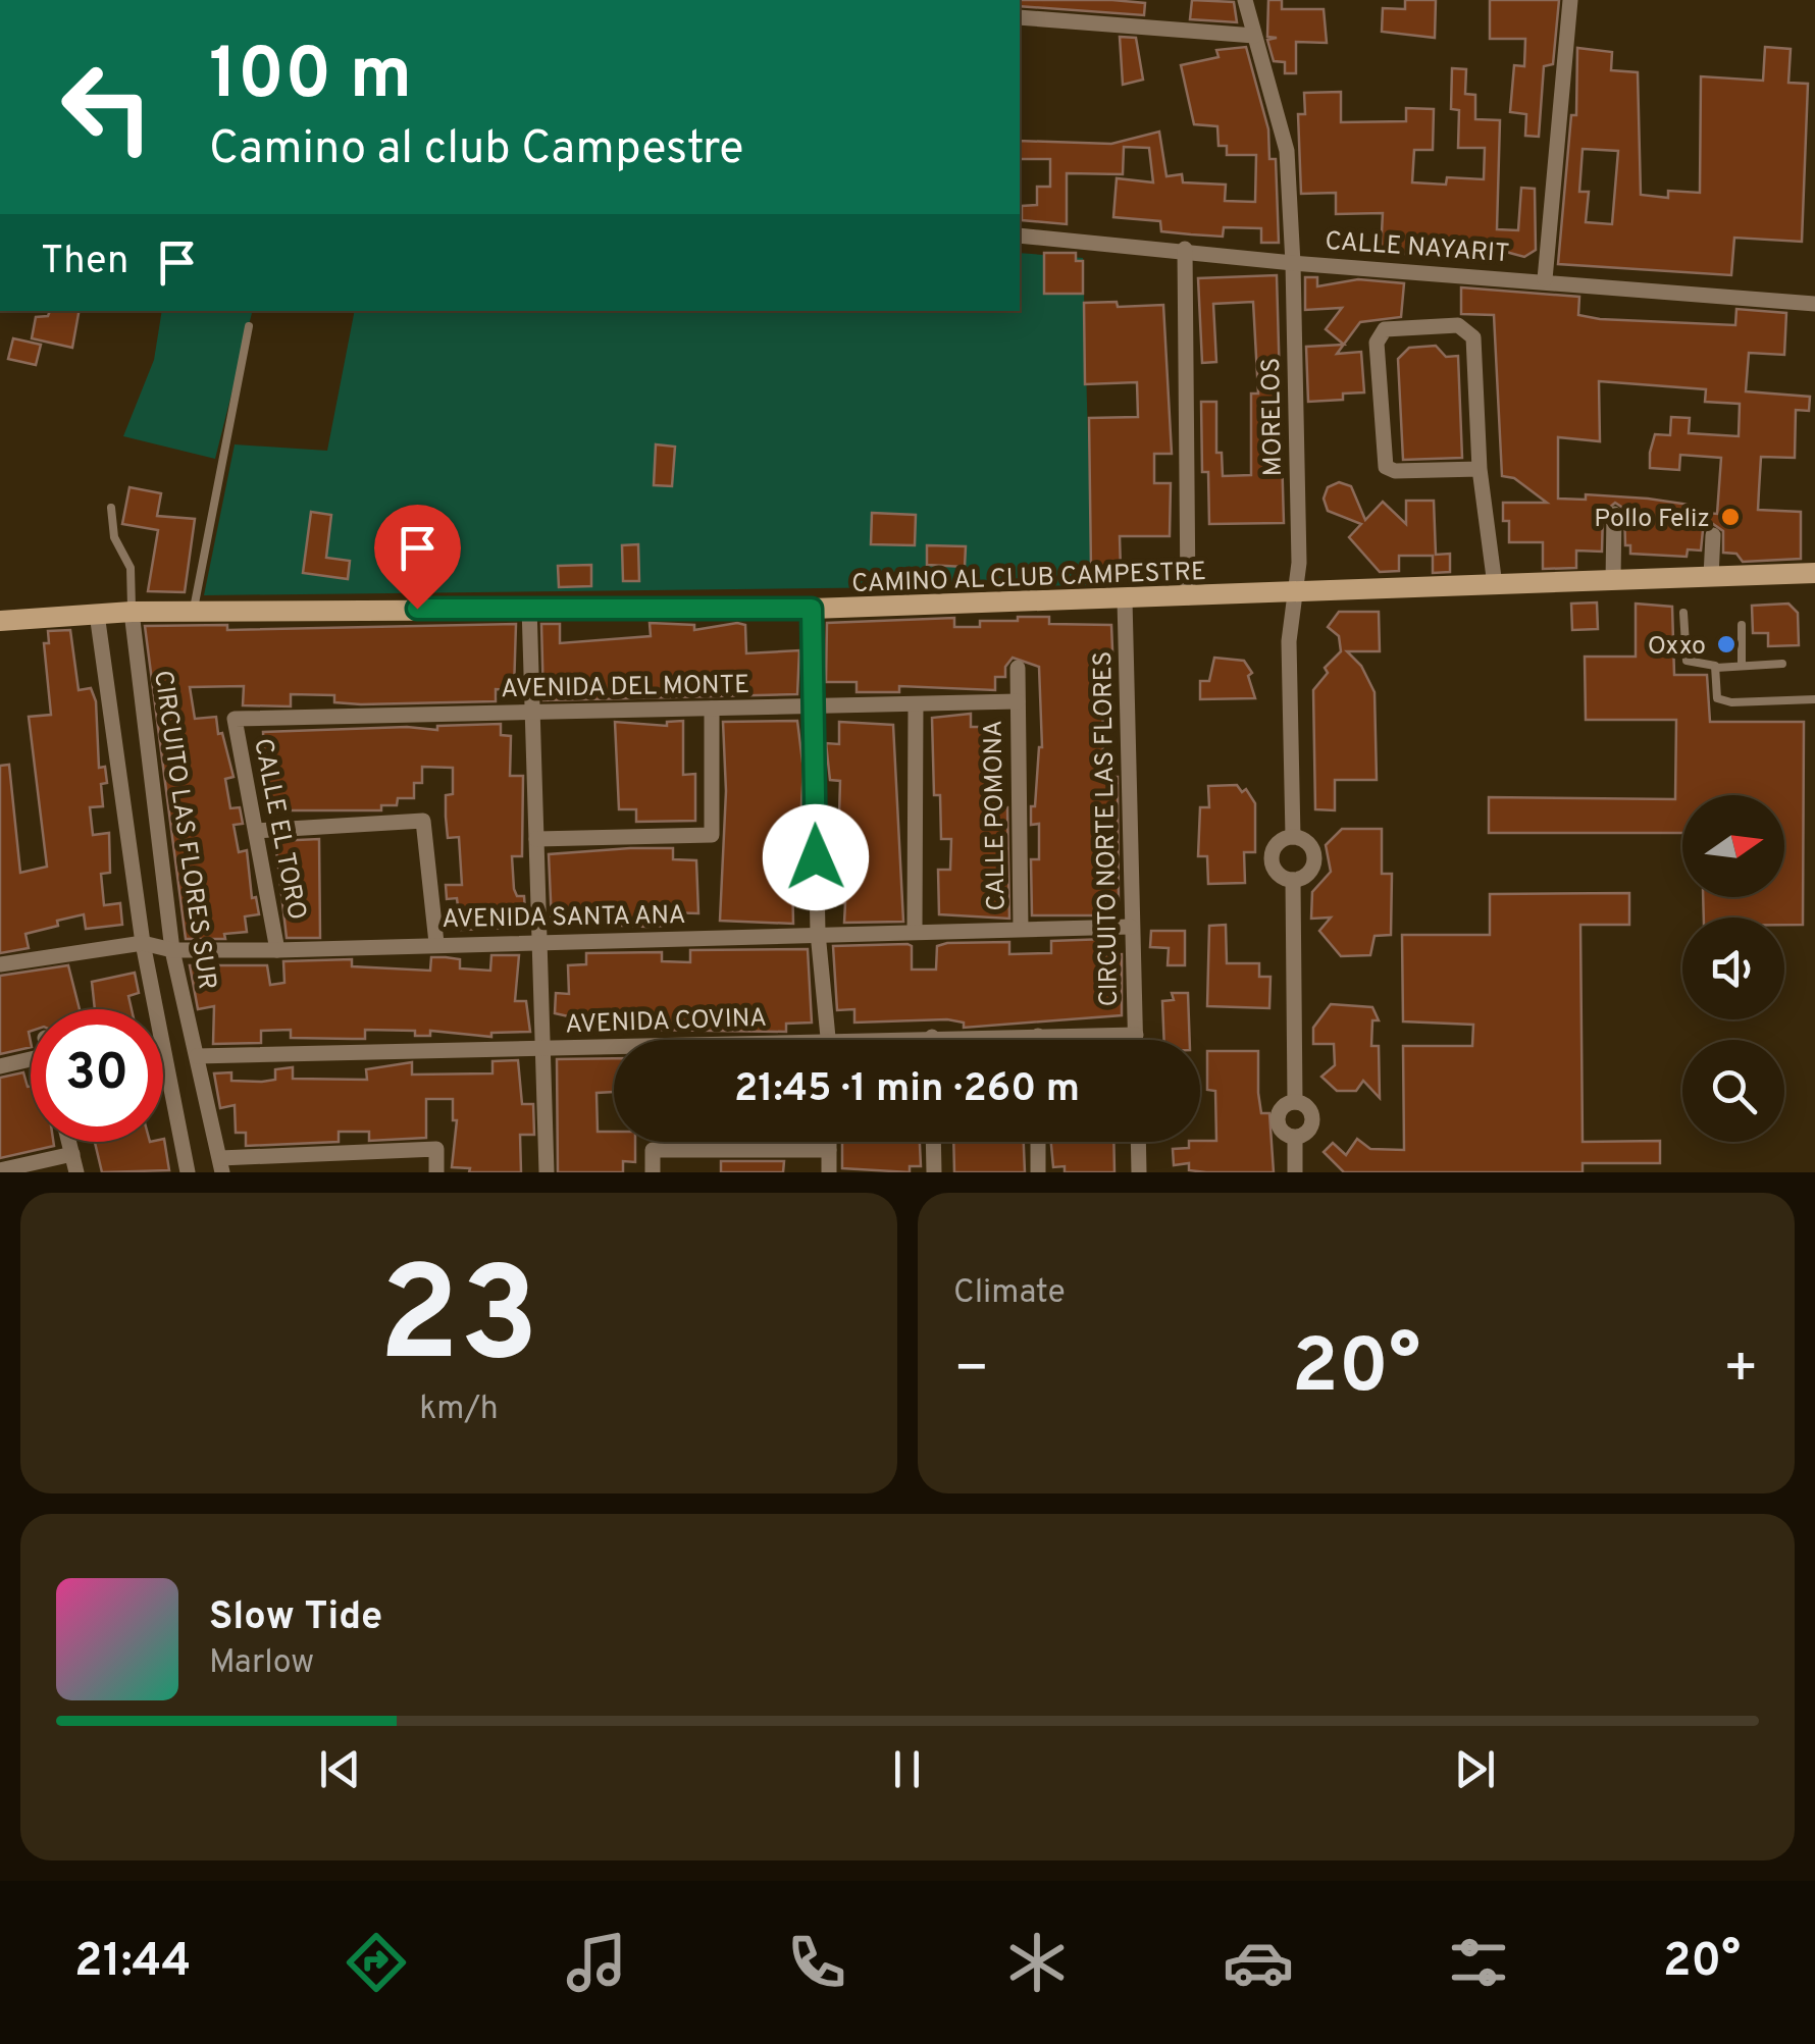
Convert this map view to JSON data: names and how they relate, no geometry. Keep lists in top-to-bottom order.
{
  "streets": {
    "main road": ["CAMINO AL CLUB CAMPESTRE"],
    "street": [
      "CALLE NAYARIT",
      "MORELOS",
      "AVENIDA DEL MONTE",
      "CALLE POMONA",
      "CALLE EL TORO",
      "CIRCUITO NORTE LAS FLORES",
      "CIRCUITO LAS FLORES SUR",
      "AVENIDA SANTA ANA",
      "AVENIDA COVINA"
    ]
  },
  "crossings": [
    ["CALLE NAYARIT", "MORELOS"],
    ["MORELOS", "CAMINO AL CLUB CAMPESTRE"],
    ["CAMINO AL CLUB CAMPESTRE", "CIRCUITO NORTE LAS FLORES"],
    ["CAMINO AL CLUB CAMPESTRE", "CIRCUITO LAS FLORES SUR"],
    ["AVENIDA DEL MONTE", "CALLE POMONA"],
    ["AVENIDA DEL MONTE", "CALLE EL TORO"],
    ["CALLE POMONA", "AVENIDA SANTA ANA"],
    ["CALLE EL TORO", "AVENIDA SANTA ANA"],
    ["CIRCUITO NORTE LAS FLORES", "AVENIDA SANTA ANA"],
    ["CIRCUITO NORTE LAS FLORES", "AVENIDA COVINA"],
    ["CIRCUITO LAS FLORES SUR", "AVENIDA SANTA ANA"],
    ["CIRCUITO LAS FLORES SUR", "AVENIDA COVINA"]
  ],
  "places": ["Pollo Feliz", "Oxxo"],
  "north": "right",
  "page": {
    "turn": ["100 m", "Camino al club Campestre"],
    "then": "Then",
    "limit": "30",
    "trip": "21:45 · 1 min · 260 m",
    "tile": [
      ["23", "km/h"],
      "Climate"
    ],
    "heat": ["−", "20°", "+"],
    "song": ["Slow Tide", "Marlow"],
    "tabs": ["21:44", "20°"]
  }
}
